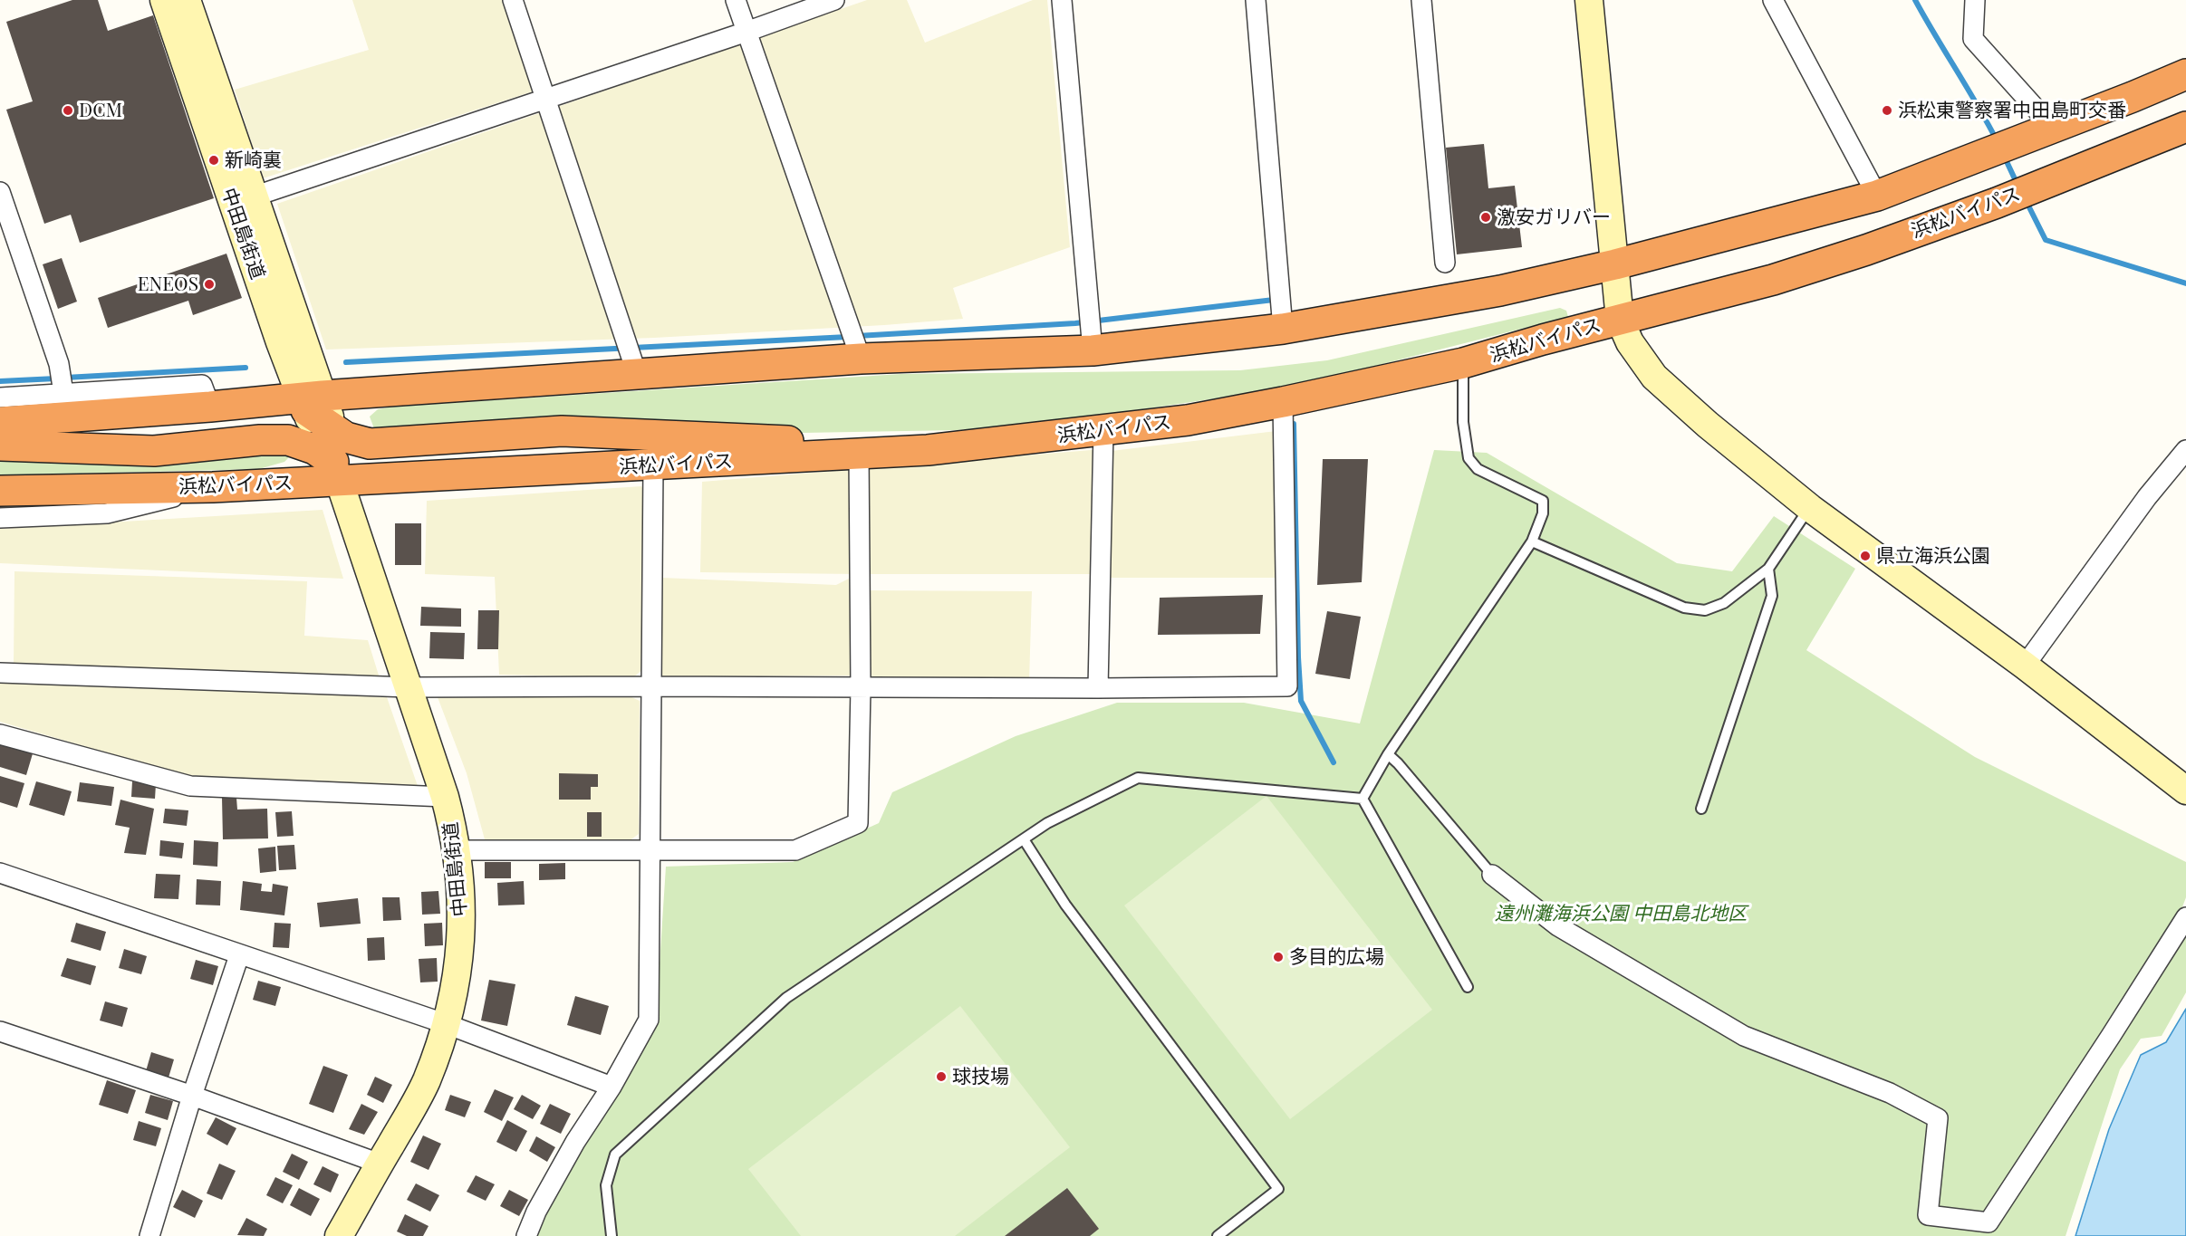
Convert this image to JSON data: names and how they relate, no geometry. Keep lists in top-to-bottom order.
{
  "streets": {
    "highway": ["浜松バイパス"],
    "street": ["中田島街道"]
  },
  "crossings": [
    ["浜松バイパス", "中田島街道"]
  ],
  "parks": ["遠州灘海浜公園 中田島北地区"],
  "places": [
    "DCM",
    "浜松東警察署中田島町交番",
    "新崎裏",
    "激安ガリバー",
    "ENEOS",
    "県立海浜公園",
    "多目的広場",
    "球技場"
  ]
}
